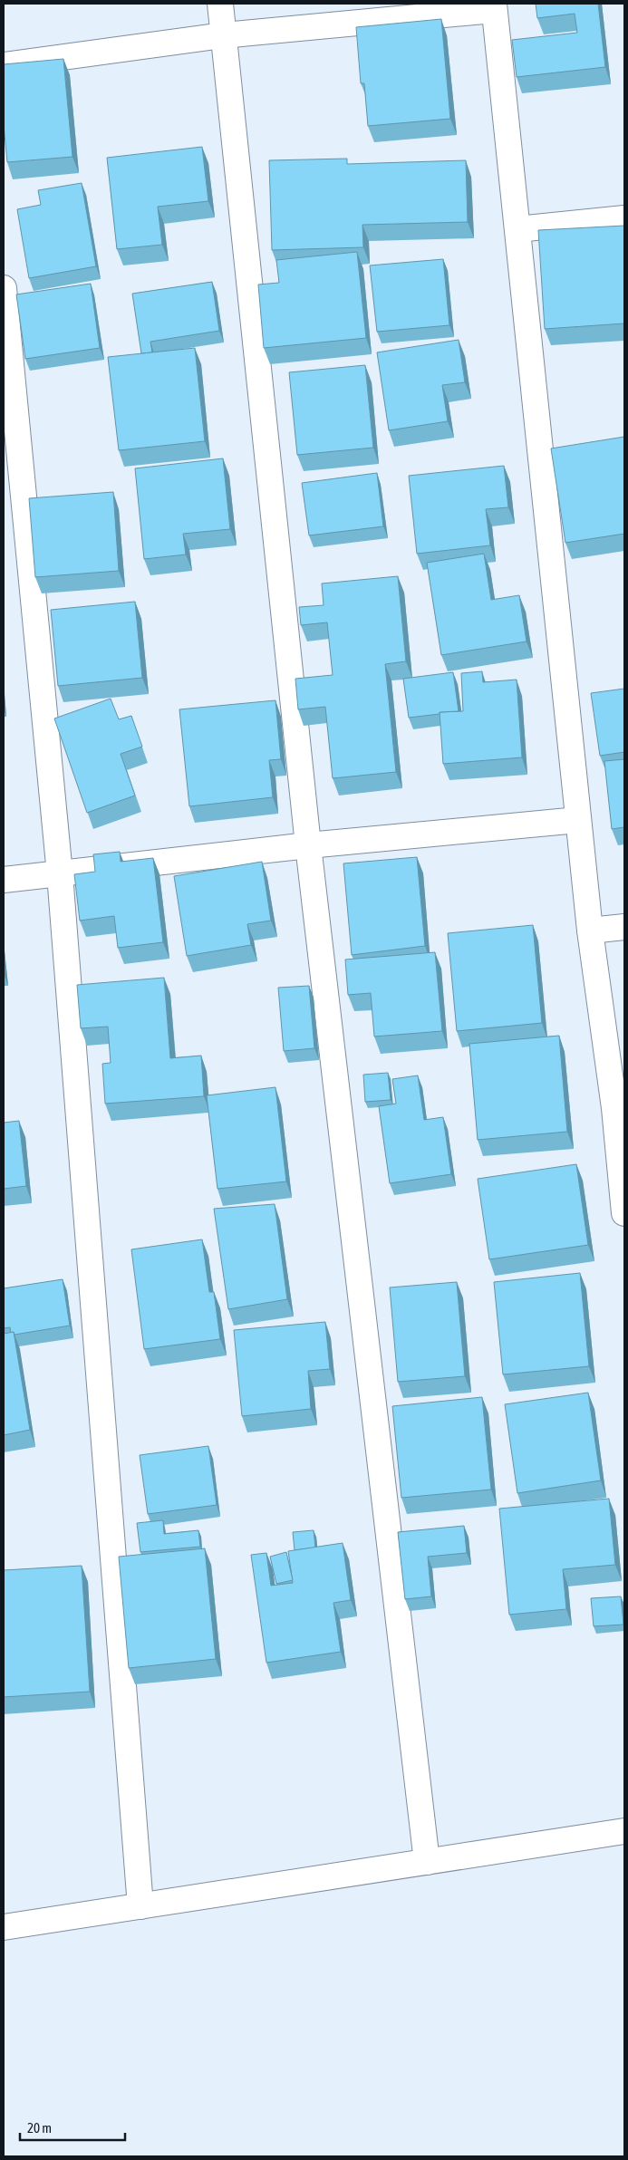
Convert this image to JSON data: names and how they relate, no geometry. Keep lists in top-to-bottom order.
{
  "scale_bar": "20 m"
}
